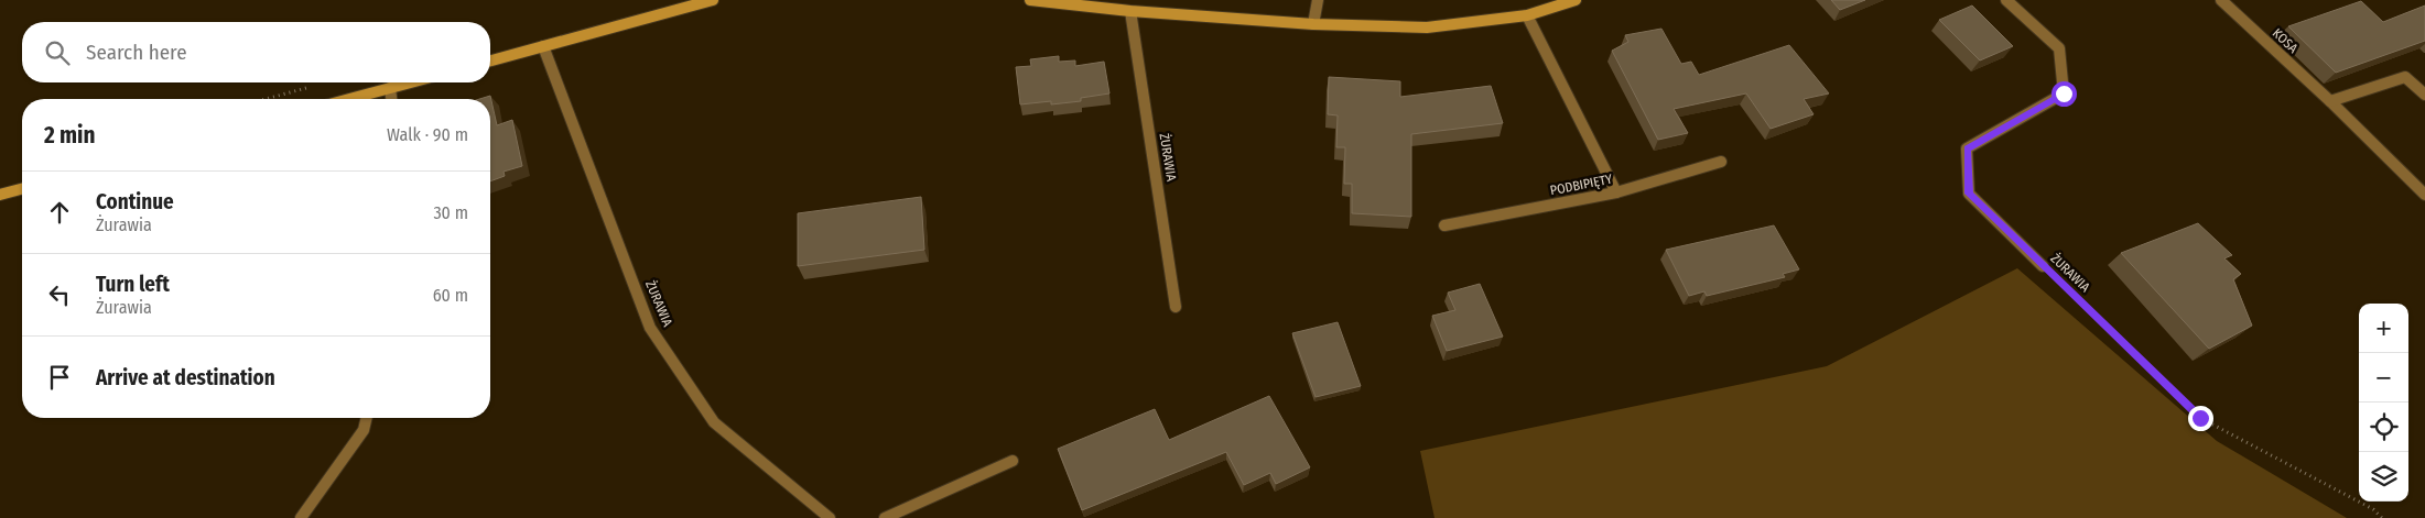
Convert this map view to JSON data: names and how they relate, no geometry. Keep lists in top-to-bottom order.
{
  "streets": {
    "street": ["KOSA", "ŻURAWIA", "PODBIPIĘTY"]
  },
  "page": {
    "search": "Search here",
    "heading": ["2 min", "Walk · 90 m"],
    "list": [
      ["Continue", "Żurawia", "30 m"],
      ["Turn left", "Żurawia", "60 m"],
      "Arrive at destination"
    ],
    "map_buttons": ["+", "−"]
  }
}
